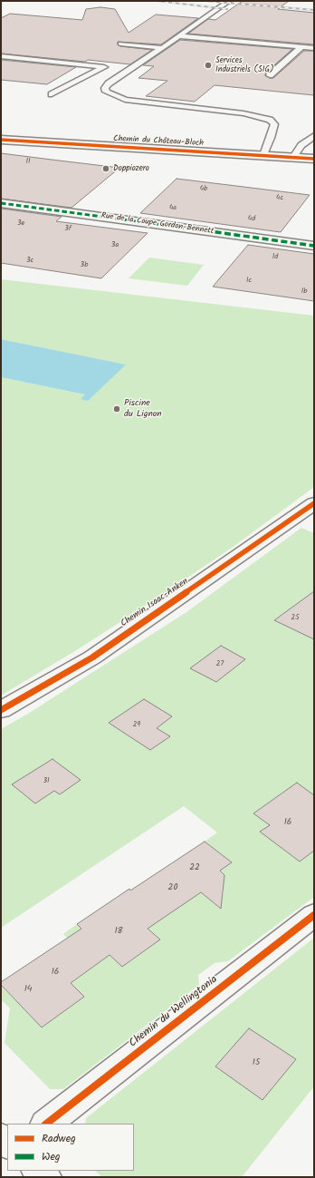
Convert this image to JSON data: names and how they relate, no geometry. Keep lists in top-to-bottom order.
{
  "streets": {
    "street": [
      "Chemin du Château-Bloch",
      "Rue de la Coupe Gordon-Bennett",
      "Chemin Isaac-Anken",
      "Chemin du Wellingtonia"
    ]
  },
  "places": ["Services Industriels (SIG)", "Doppiozero", "Piscine du Lignon"],
  "house_numbers": [
    "11",
    "4b",
    "4c",
    "4a",
    "4d",
    "3e",
    "3f",
    "3a",
    "1d",
    "3c",
    "3b",
    "1c",
    "1b",
    "25",
    "27",
    "29",
    "31",
    "16",
    "22",
    "20",
    "18",
    "16",
    "14",
    "15"
  ],
  "legend": ["Radweg", "Weg"]
}
